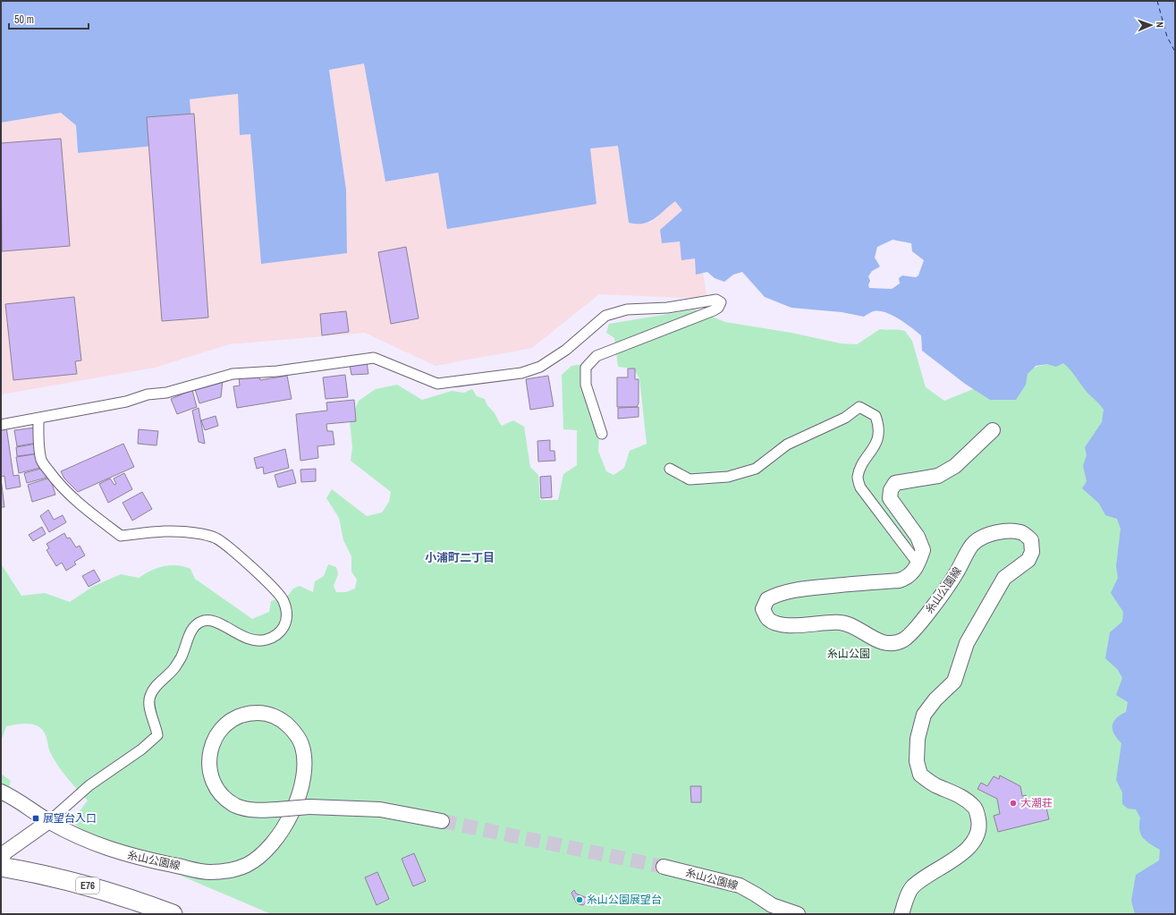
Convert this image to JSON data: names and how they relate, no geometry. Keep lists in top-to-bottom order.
{
  "streets": {
    "highway": ["E76"],
    "main road": ["糸山公園線"]
  },
  "districts": ["小浦町二丁目"],
  "parks": ["糸山公園"],
  "places": {
    "other": ["大潮荘", "糸山公園展望台"],
    "transit": ["展望台入口"]
  },
  "scale_bar": "50 m",
  "north": "right"
}
